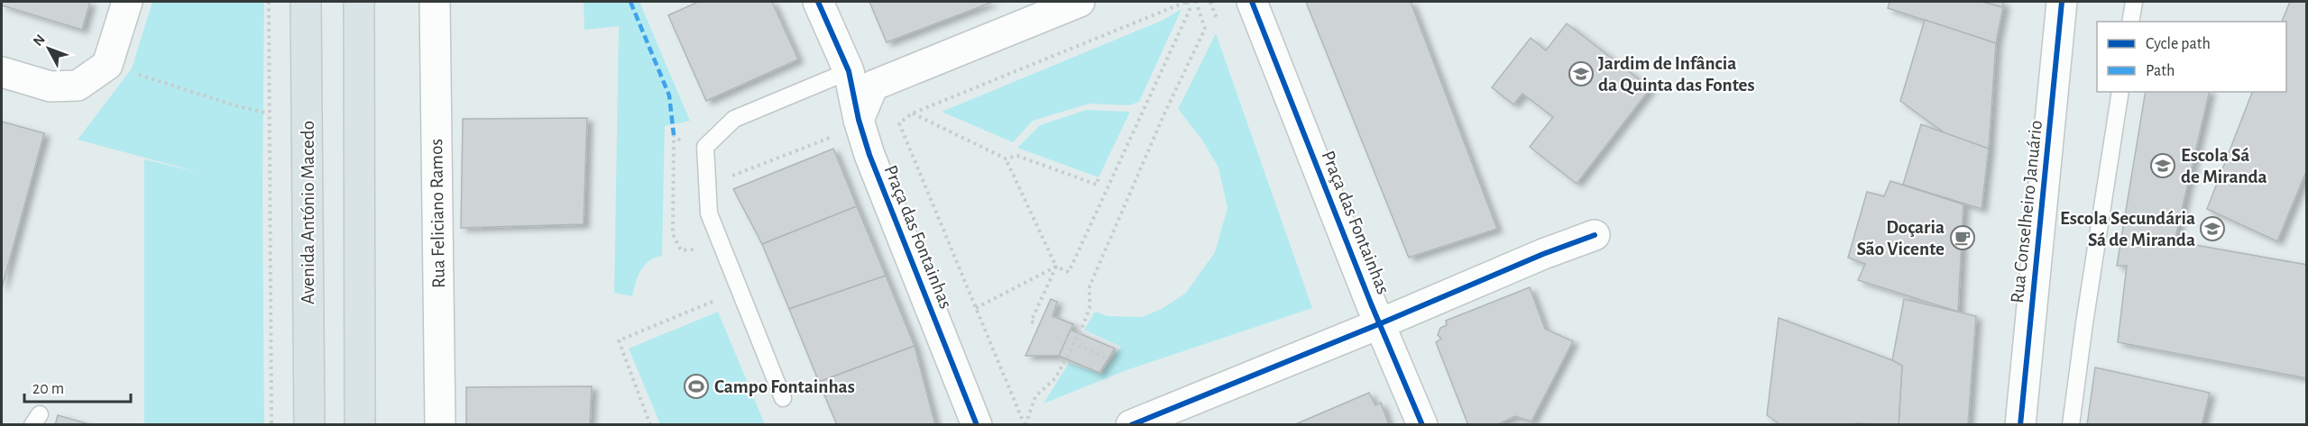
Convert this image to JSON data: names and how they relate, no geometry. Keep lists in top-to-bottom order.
{
  "streets": {
    "highway": ["Avenida António Macedo"],
    "street": ["Rua Conselheiro Januário", "Rua Feliciano Ramos", "Praça das Fontainhas"]
  },
  "places": {
    "school or university": ["Jardim de Infância da Quinta das Fontes", "Escola Sá de Miranda", "Escola Secundária Sá de Miranda"],
    "cafe": ["Doçaria São Vicente"],
    "sports": ["Campo Fontainhas"]
  },
  "legend": ["Cycle path", "Path"],
  "scale_bar": "20 m",
  "north": "top left"
}
